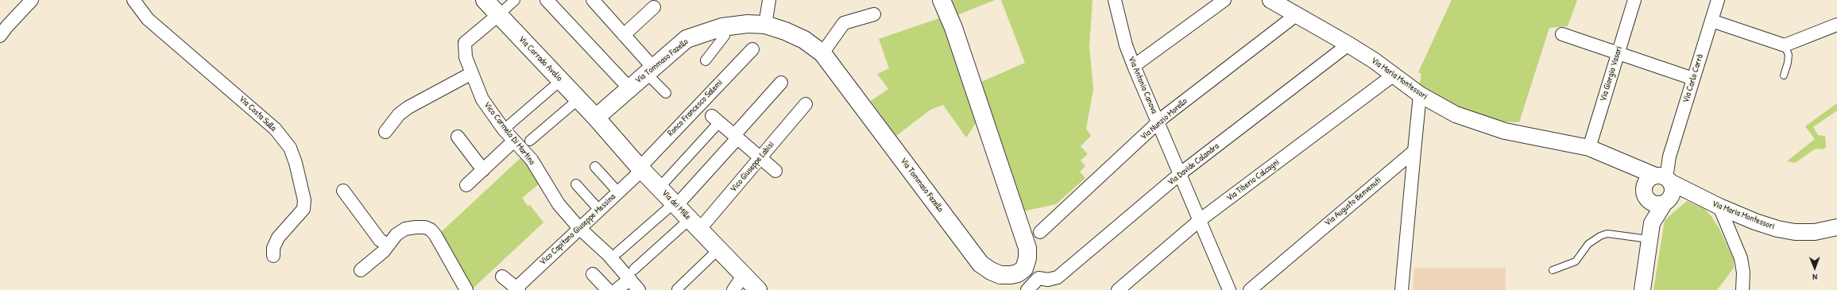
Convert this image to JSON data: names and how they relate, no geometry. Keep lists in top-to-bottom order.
{
  "streets": {
    "main road": ["Via Corrado Avolio", "Via Tommaso Fazello", "Via dei Mille"],
    "street": [
      "Via Giorgio Vasari",
      "Via Maria Montessori",
      "Via Carlo Carrà",
      "Via Antonio Canova",
      "Ronco Francesco Salemi",
      "Via Costa Sulla",
      "Via Nunzio Morello",
      "Vico Carmelo Di Martino",
      "Via Davide Calandra",
      "Vico Giuseppe Labisi",
      "Via Tiberio Calcagni",
      "Via Augusto Benvenuti",
      "Vico Capitano Giuseppe Messina"
    ]
  },
  "crossings": [
    ["Via Corrado Avolio", "Via Tommaso Fazello"],
    ["Via Corrado Avolio", "Vico Carmelo Di Martino"],
    ["Via Corrado Avolio", "Via dei Mille"],
    ["Via Tommaso Fazello", "Via dei Mille"],
    ["Via Giorgio Vasari", "Via Maria Montessori"],
    ["Via Maria Montessori", "Via Carlo Carrà"],
    ["Via Maria Montessori", "Via Nunzio Morello"],
    ["Via Maria Montessori", "Via Davide Calandra"],
    ["Via Maria Montessori", "Via Tiberio Calcagni"],
    ["Via Antonio Canova", "Via Nunzio Morello"],
    ["Via Antonio Canova", "Via Davide Calandra"],
    ["Via Antonio Canova", "Via Tiberio Calcagni"],
    ["Ronco Francesco Salemi", "Via dei Mille"],
    ["Ronco Francesco Salemi", "Vico Capitano Giuseppe Messina"],
    ["Vico Carmelo Di Martino", "Vico Capitano Giuseppe Messina"],
    ["Vico Giuseppe Labisi", "Via dei Mille"],
    ["Via dei Mille", "Vico Capitano Giuseppe Messina"]
  ],
  "north": "bottom"
}
